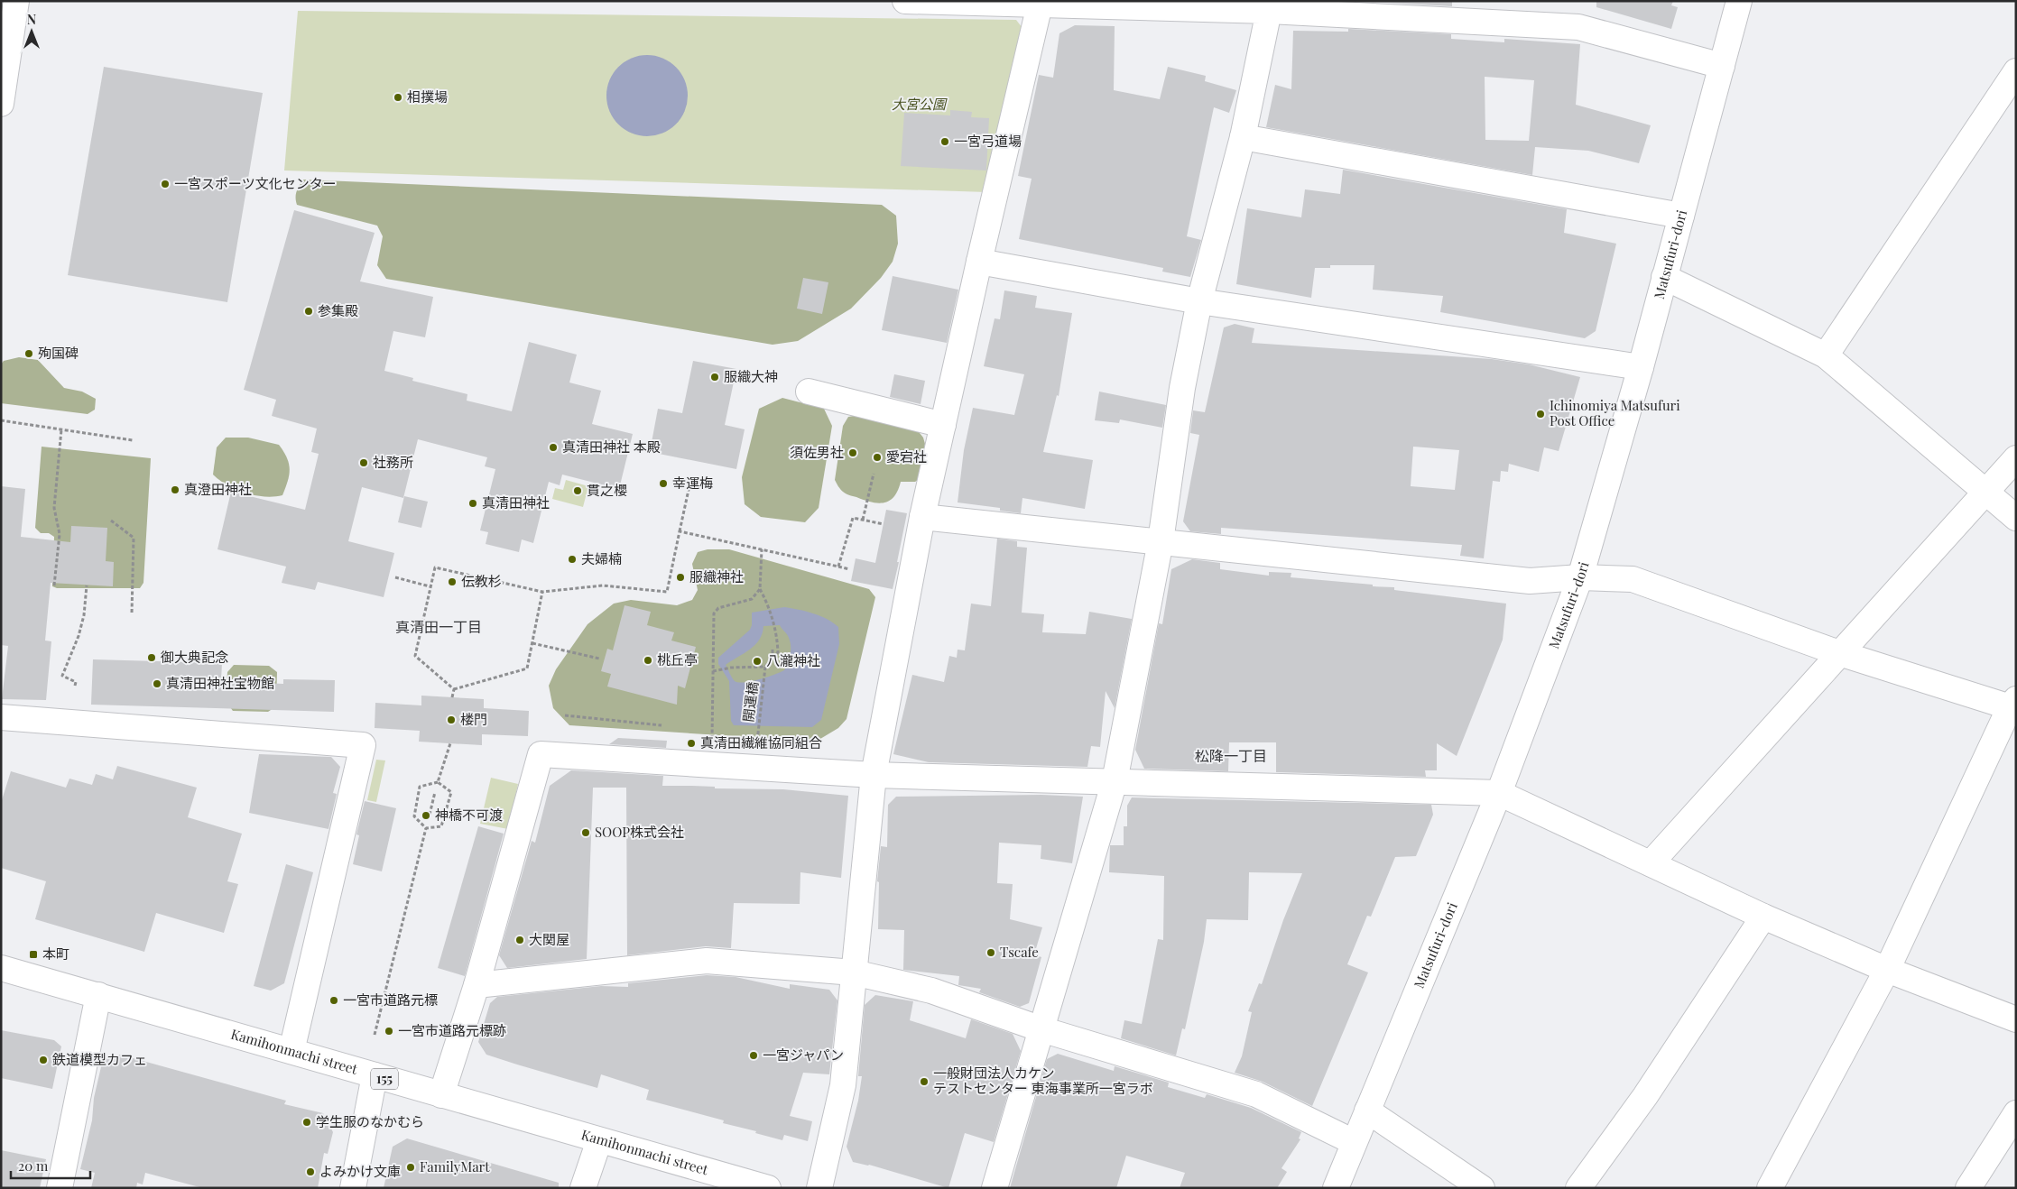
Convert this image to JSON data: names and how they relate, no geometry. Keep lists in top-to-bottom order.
{
  "streets": {
    "main road": ["Matsufuri-dori", "Kamihonmachi street", "155"],
    "path": ["開運橋"]
  },
  "districts": ["真清田一丁目", "松降一丁目"],
  "parks": ["大宮公園"],
  "places": {
    "other": [
      "相撲場",
      "一宮弓道場",
      "一宮スポーツ文化センター",
      "参集殿",
      "殉国碑",
      "服織大神",
      "Ichinomiya Matsufuri Post Office",
      "真清田神社 本殿",
      "須佐男社",
      "愛宕社",
      "社務所",
      "幸運梅",
      "真澄田神社",
      "貫之櫻",
      "真清田神社",
      "夫婦楠",
      "服織神社",
      "伝教杉",
      "御大典記念",
      "桃丘亭",
      "八瀧神社",
      "真清田神社宝物館",
      "楼門",
      "真清田繊維協同組合",
      "神橋不可渡",
      "SOOP株式会社",
      "大関屋",
      "Tscafe",
      "一宮市道路元標",
      "一宮市道路元標跡",
      "一宮ジャパン",
      "鉄道模型カフェ",
      "一般財団法人カケン テストセンター 東海事業所一宮ラボ",
      "学生服のなかむら",
      "FamilyMart",
      "よみかけ文庫"
    ],
    "transit": ["本町"]
  },
  "scale_bar": "20 m",
  "north": "top"
}
